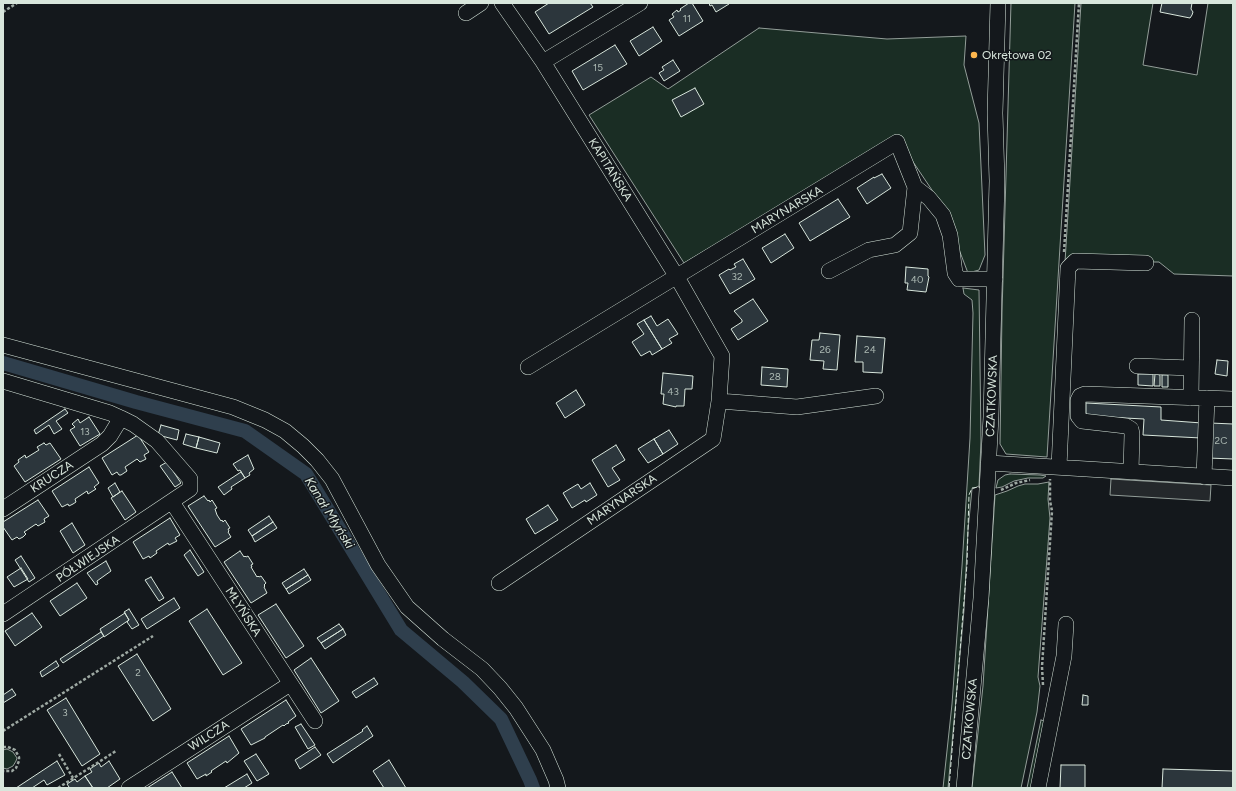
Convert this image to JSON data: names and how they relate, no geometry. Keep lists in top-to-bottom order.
{
  "streets": {
    "street": [
      "KAPITAŃSKA",
      "MARYNARSKA",
      "CZATKOWSKA",
      "KRUCZA",
      "PÓŁWIEJSKA",
      "MŁYŃSKA",
      "WILCZA"
    ]
  },
  "crossings": [
    ["KAPITAŃSKA", "MARYNARSKA"],
    ["KRUCZA", "PÓŁWIEJSKA"],
    ["PÓŁWIEJSKA", "MŁYŃSKA"],
    ["MŁYŃSKA", "WILCZA"]
  ],
  "water": ["Kanał Młyński"],
  "places": ["Okrętowa 02"],
  "house_numbers": [
    "11",
    "15",
    "32",
    "40",
    "26",
    "24",
    "28",
    "43",
    "13",
    "2C",
    "2",
    "3"
  ]
}
